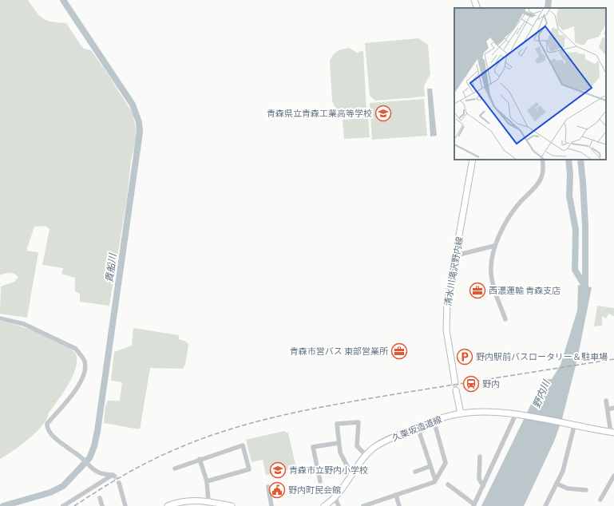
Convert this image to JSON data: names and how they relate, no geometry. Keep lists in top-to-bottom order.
{
  "streets": {
    "main road": ["清水川滝沢野内線", "久栗坂造道線"]
  },
  "water": ["貴船川", "野内川"],
  "places": {
    "school or university": ["青森県立青森工業高等学校", "青森市立野内小学校"],
    "office": ["西濃運輸 青森支店", "青森市営バス 東部営業所"],
    "parking": ["野内駅前バスロータリー＆駐車場"],
    "station": ["野内"],
    "public building": ["野内町民会館"]
  }
}
